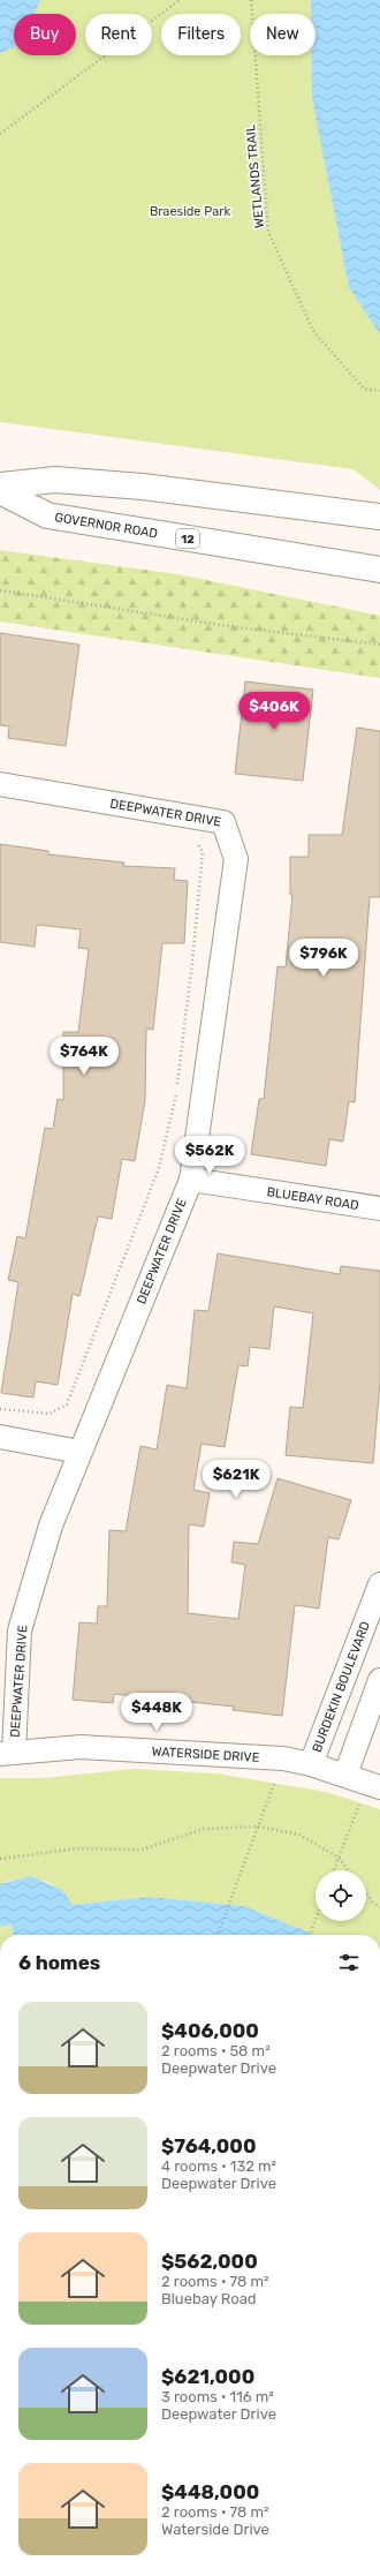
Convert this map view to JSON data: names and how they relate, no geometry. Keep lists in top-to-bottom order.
{
  "streets": {
    "main road": ["GOVERNOR ROAD", "12"],
    "street": [
      "DEEPWATER DRIVE",
      "BLUEBAY ROAD",
      "BURDEKIN BOULEVARD",
      "WATERSIDE DRIVE"
    ],
    "path": ["WETLANDS TRAIL"]
  },
  "crossings": [
    ["DEEPWATER DRIVE", "BLUEBAY ROAD"],
    ["DEEPWATER DRIVE", "WATERSIDE DRIVE"],
    ["BURDEKIN BOULEVARD", "WATERSIDE DRIVE"]
  ],
  "parks": ["Braeside Park"],
  "page": {
    "chip": [
      "Buy",
      "Rent",
      "Filters",
      "New"
    ],
    "price": [
      "$406K",
      "$796K",
      "$764K",
      "$562K",
      "$621K",
      "$448K"
    ],
    "heading": "6 homes",
    "list": [
      {
        "name": "$406,000",
        "note": "2 rooms · 58 m² · Deepwater Drive"
      },
      {
        "name": "$764,000",
        "note": "4 rooms · 132 m² · Deepwater Drive"
      },
      {
        "name": "$562,000",
        "note": "2 rooms · 78 m² · Bluebay Road"
      },
      {
        "name": "$621,000",
        "note": "3 rooms · 116 m² · Deepwater Drive"
      },
      {
        "name": "$448,000",
        "note": "2 rooms · 78 m² · Waterside Drive"
      }
    ]
  }
}
